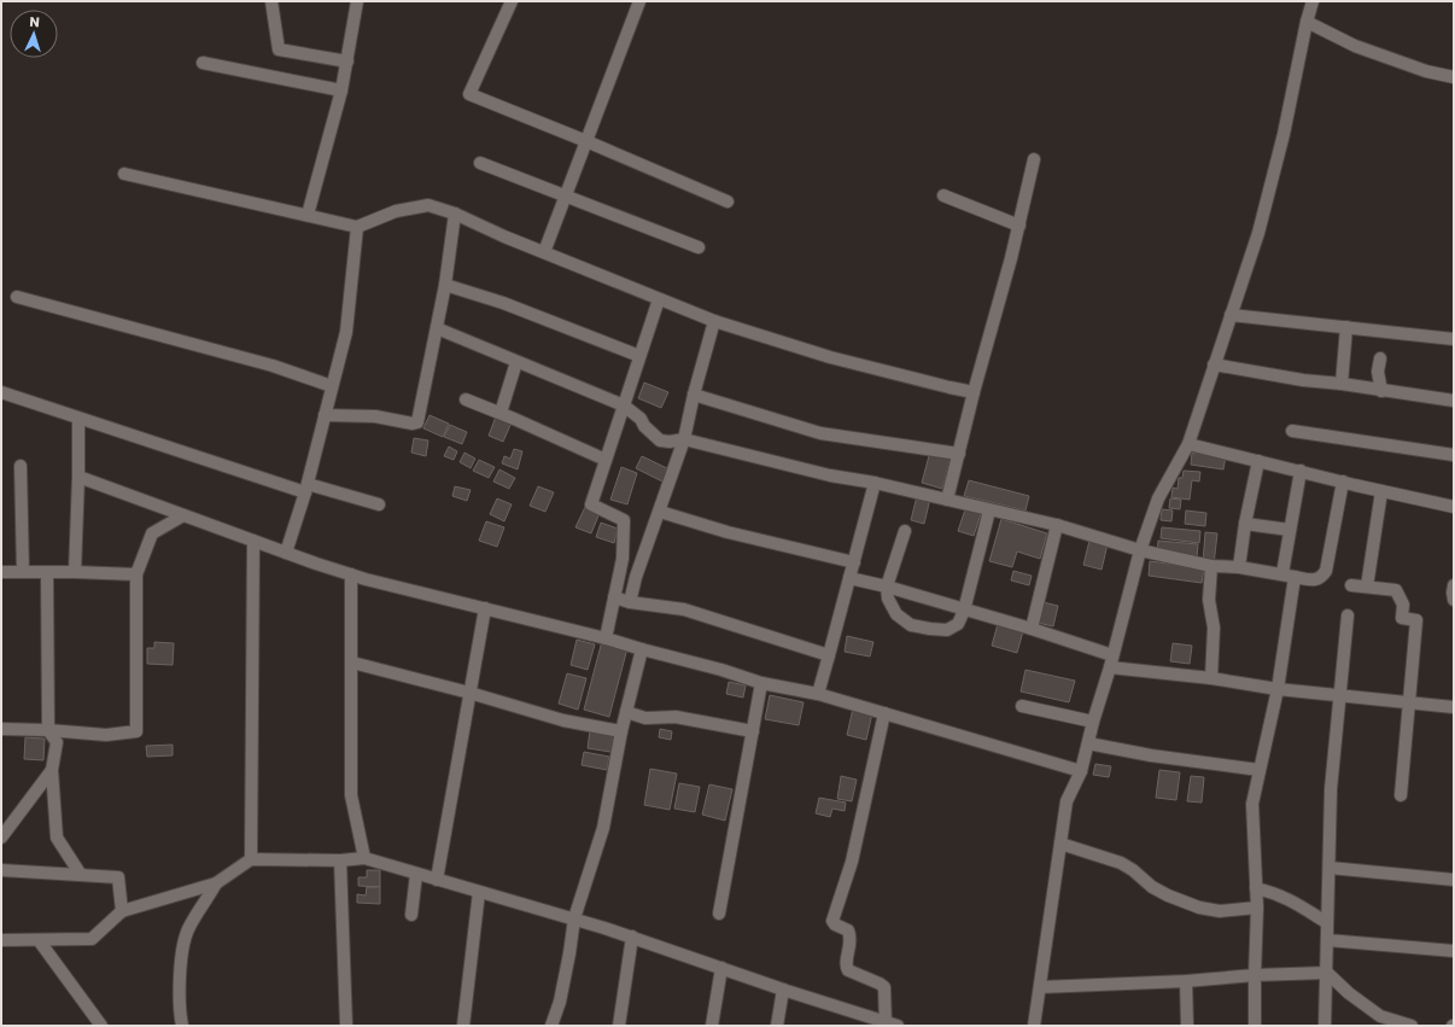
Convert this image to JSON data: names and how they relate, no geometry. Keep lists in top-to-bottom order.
{
  "north": "top"
}
